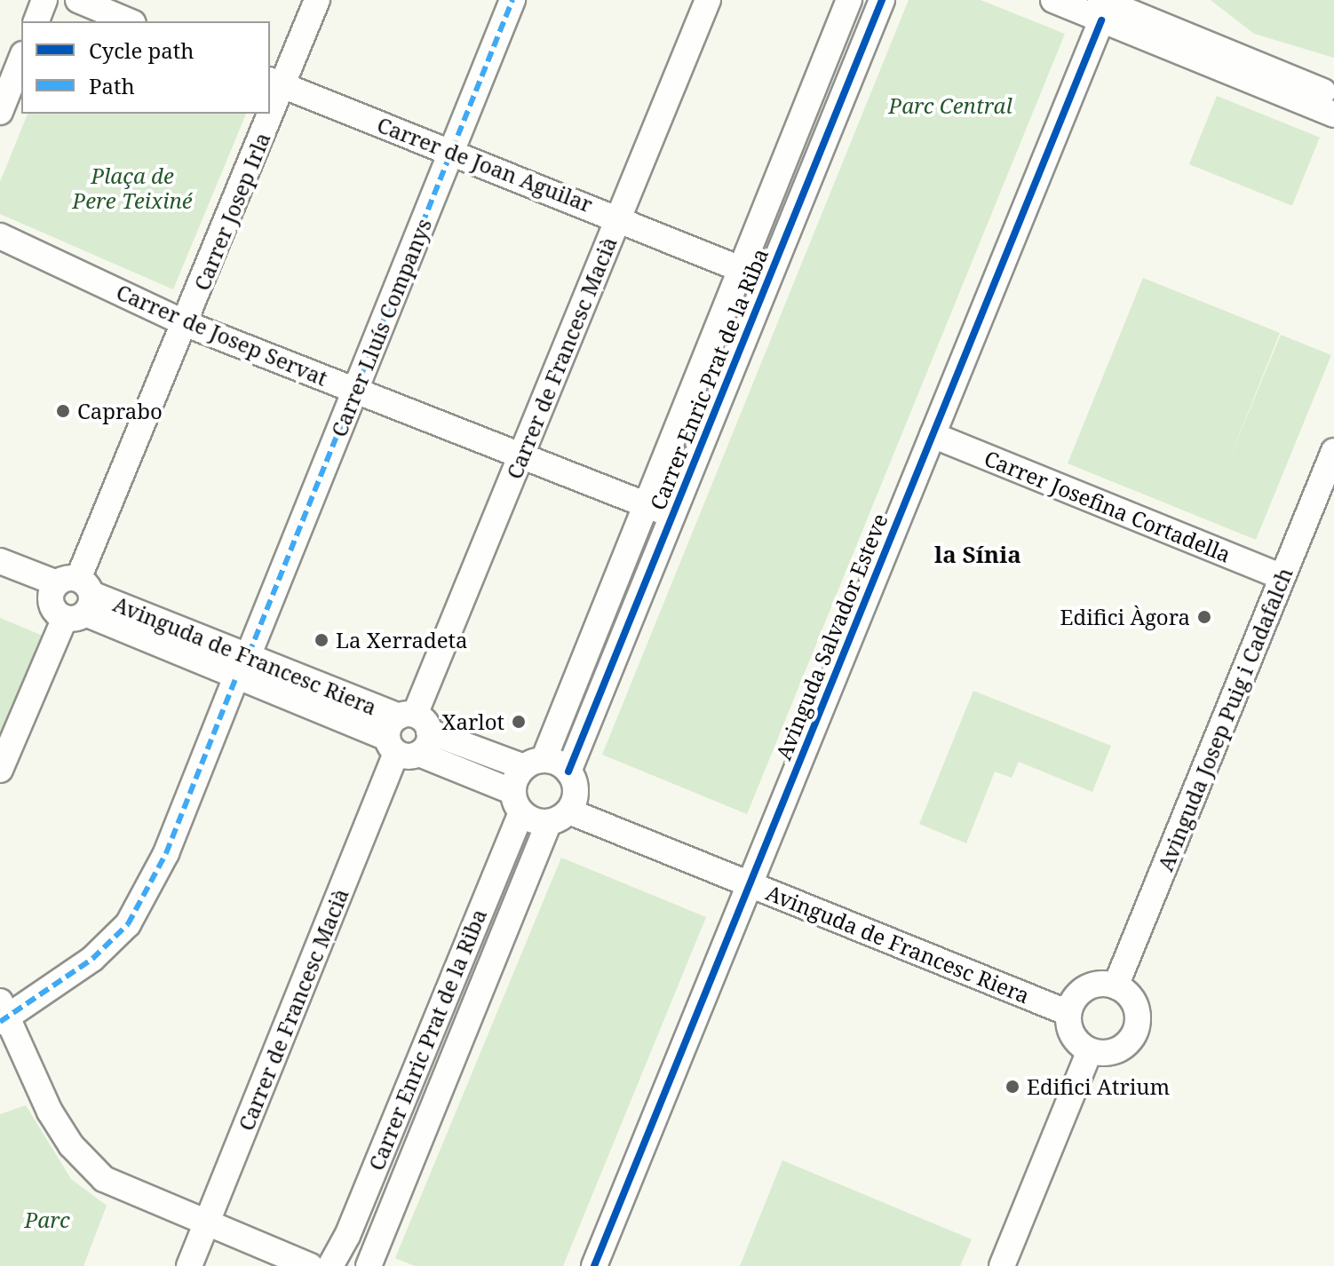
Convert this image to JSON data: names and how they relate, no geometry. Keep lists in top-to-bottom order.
{
  "streets": {
    "street": [
      "Carrer de Joan Aguilar",
      "Carrer Josep Irla",
      "Carrer Lluís Companys",
      "Carrer de Josep Servat",
      "Carrer de Francesc Macià",
      "Carrer Enric Prat de la Riba",
      "Carrer Josefina Cortadella",
      "Avinguda Salvador Esteve",
      "Avinguda de Francesc Riera",
      "Avinguda Josep Puig i Cadafalch"
    ]
  },
  "crossings": [
    ["Carrer de Joan Aguilar", "Carrer Josep Irla"],
    ["Carrer de Joan Aguilar", "Carrer Lluís Companys"],
    ["Carrer de Joan Aguilar", "Carrer de Francesc Macià"],
    ["Carrer de Joan Aguilar", "Carrer Enric Prat de la Riba"],
    ["Carrer Josep Irla", "Carrer de Josep Servat"],
    ["Carrer Josep Irla", "Avinguda de Francesc Riera"],
    ["Carrer Lluís Companys", "Carrer de Josep Servat"],
    ["Carrer Lluís Companys", "Avinguda de Francesc Riera"],
    ["Carrer de Josep Servat", "Carrer de Francesc Macià"],
    ["Carrer de Josep Servat", "Carrer Enric Prat de la Riba"],
    ["Carrer de Francesc Macià", "Avinguda de Francesc Riera"],
    ["Carrer Enric Prat de la Riba", "Avinguda de Francesc Riera"],
    ["Carrer Josefina Cortadella", "Avinguda Salvador Esteve"],
    ["Carrer Josefina Cortadella", "Avinguda Josep Puig i Cadafalch"],
    ["Avinguda Salvador Esteve", "Avinguda de Francesc Riera"],
    ["Avinguda de Francesc Riera", "Avinguda Josep Puig i Cadafalch"]
  ],
  "districts": ["la Sínia"],
  "parks": ["Parc Central", "Plaça de Pere Teixiné", "Parc"],
  "places": [
    "Caprabo",
    "Edifici Àgora",
    "La Xerradeta",
    "Xarlot",
    "Edifici Atrium"
  ],
  "legend": ["Cycle path", "Path"]
}
